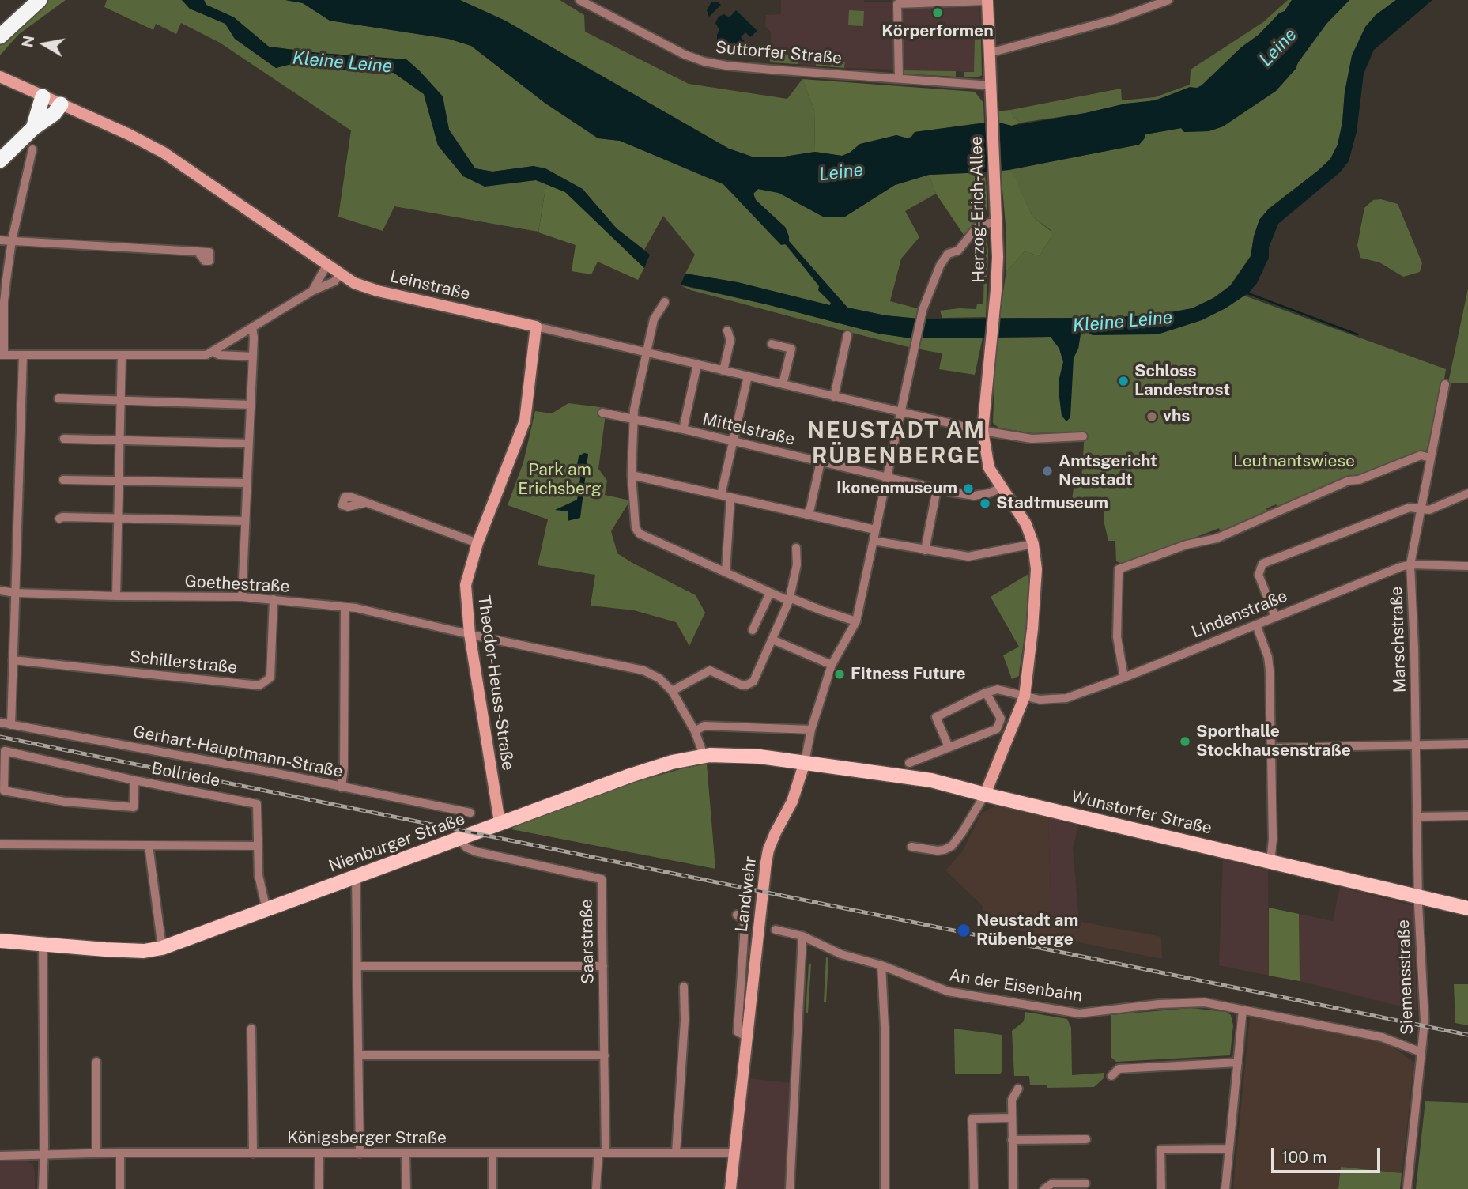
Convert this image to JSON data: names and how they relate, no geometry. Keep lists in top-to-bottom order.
{
  "streets": {
    "main road": ["Wunstorfer Straße", "Nienburger Straße"],
    "street": [
      "Suttorfer Straße",
      "Herzog-Erich-Allee",
      "Leinstraße",
      "Mittelstraße",
      "Goethestraße",
      "Lindenstraße",
      "Marschstraße",
      "Schillerstraße",
      "Theodor-Heuss-Straße",
      "Gerhart-Hauptmann-Straße",
      "Bollriede",
      "Landwehr",
      "Saarstraße",
      "Siemensstraße",
      "An der Eisenbahn",
      "Königsberger Straße"
    ]
  },
  "crossings": [
    ["Suttorfer Straße", "Herzog-Erich-Allee"],
    ["Herzog-Erich-Allee", "Leinstraße"],
    ["Herzog-Erich-Allee", "Mittelstraße"],
    ["Leinstraße", "Theodor-Heuss-Straße"],
    ["Goethestraße", "Schillerstraße"],
    ["Goethestraße", "Theodor-Heuss-Straße"],
    ["Lindenstraße", "Marschstraße"],
    ["Marschstraße", "Wunstorfer Straße"],
    ["Marschstraße", "Siemensstraße"],
    ["Theodor-Heuss-Straße", "Nienburger Straße"],
    ["Bollriede", "Nienburger Straße"],
    ["Wunstorfer Straße", "Nienburger Straße"],
    ["Wunstorfer Straße", "Landwehr"],
    ["Wunstorfer Straße", "Siemensstraße"],
    ["Nienburger Straße", "Landwehr"],
    ["Nienburger Straße", "Saarstraße"],
    ["Landwehr", "Königsberger Straße"],
    ["Saarstraße", "Königsberger Straße"],
    ["Siemensstraße", "An der Eisenbahn"]
  ],
  "districts": ["NEUSTADT AM RÜBENBERGE"],
  "water": ["Leine", "Kleine Leine"],
  "parks": ["Leutnantswiese", "Park am Erichsberg"],
  "places": [
    "Körperformen",
    "Schloss Landestrost",
    "vhs",
    "Amtsgericht Neustadt",
    "Ikonenmuseum",
    "Stadtmuseum",
    "Fitness Future",
    "Sporthalle Stockhausenstraße",
    "Neustadt am Rübenberge"
  ],
  "scale_bar": "100 m",
  "north": "left"
}
